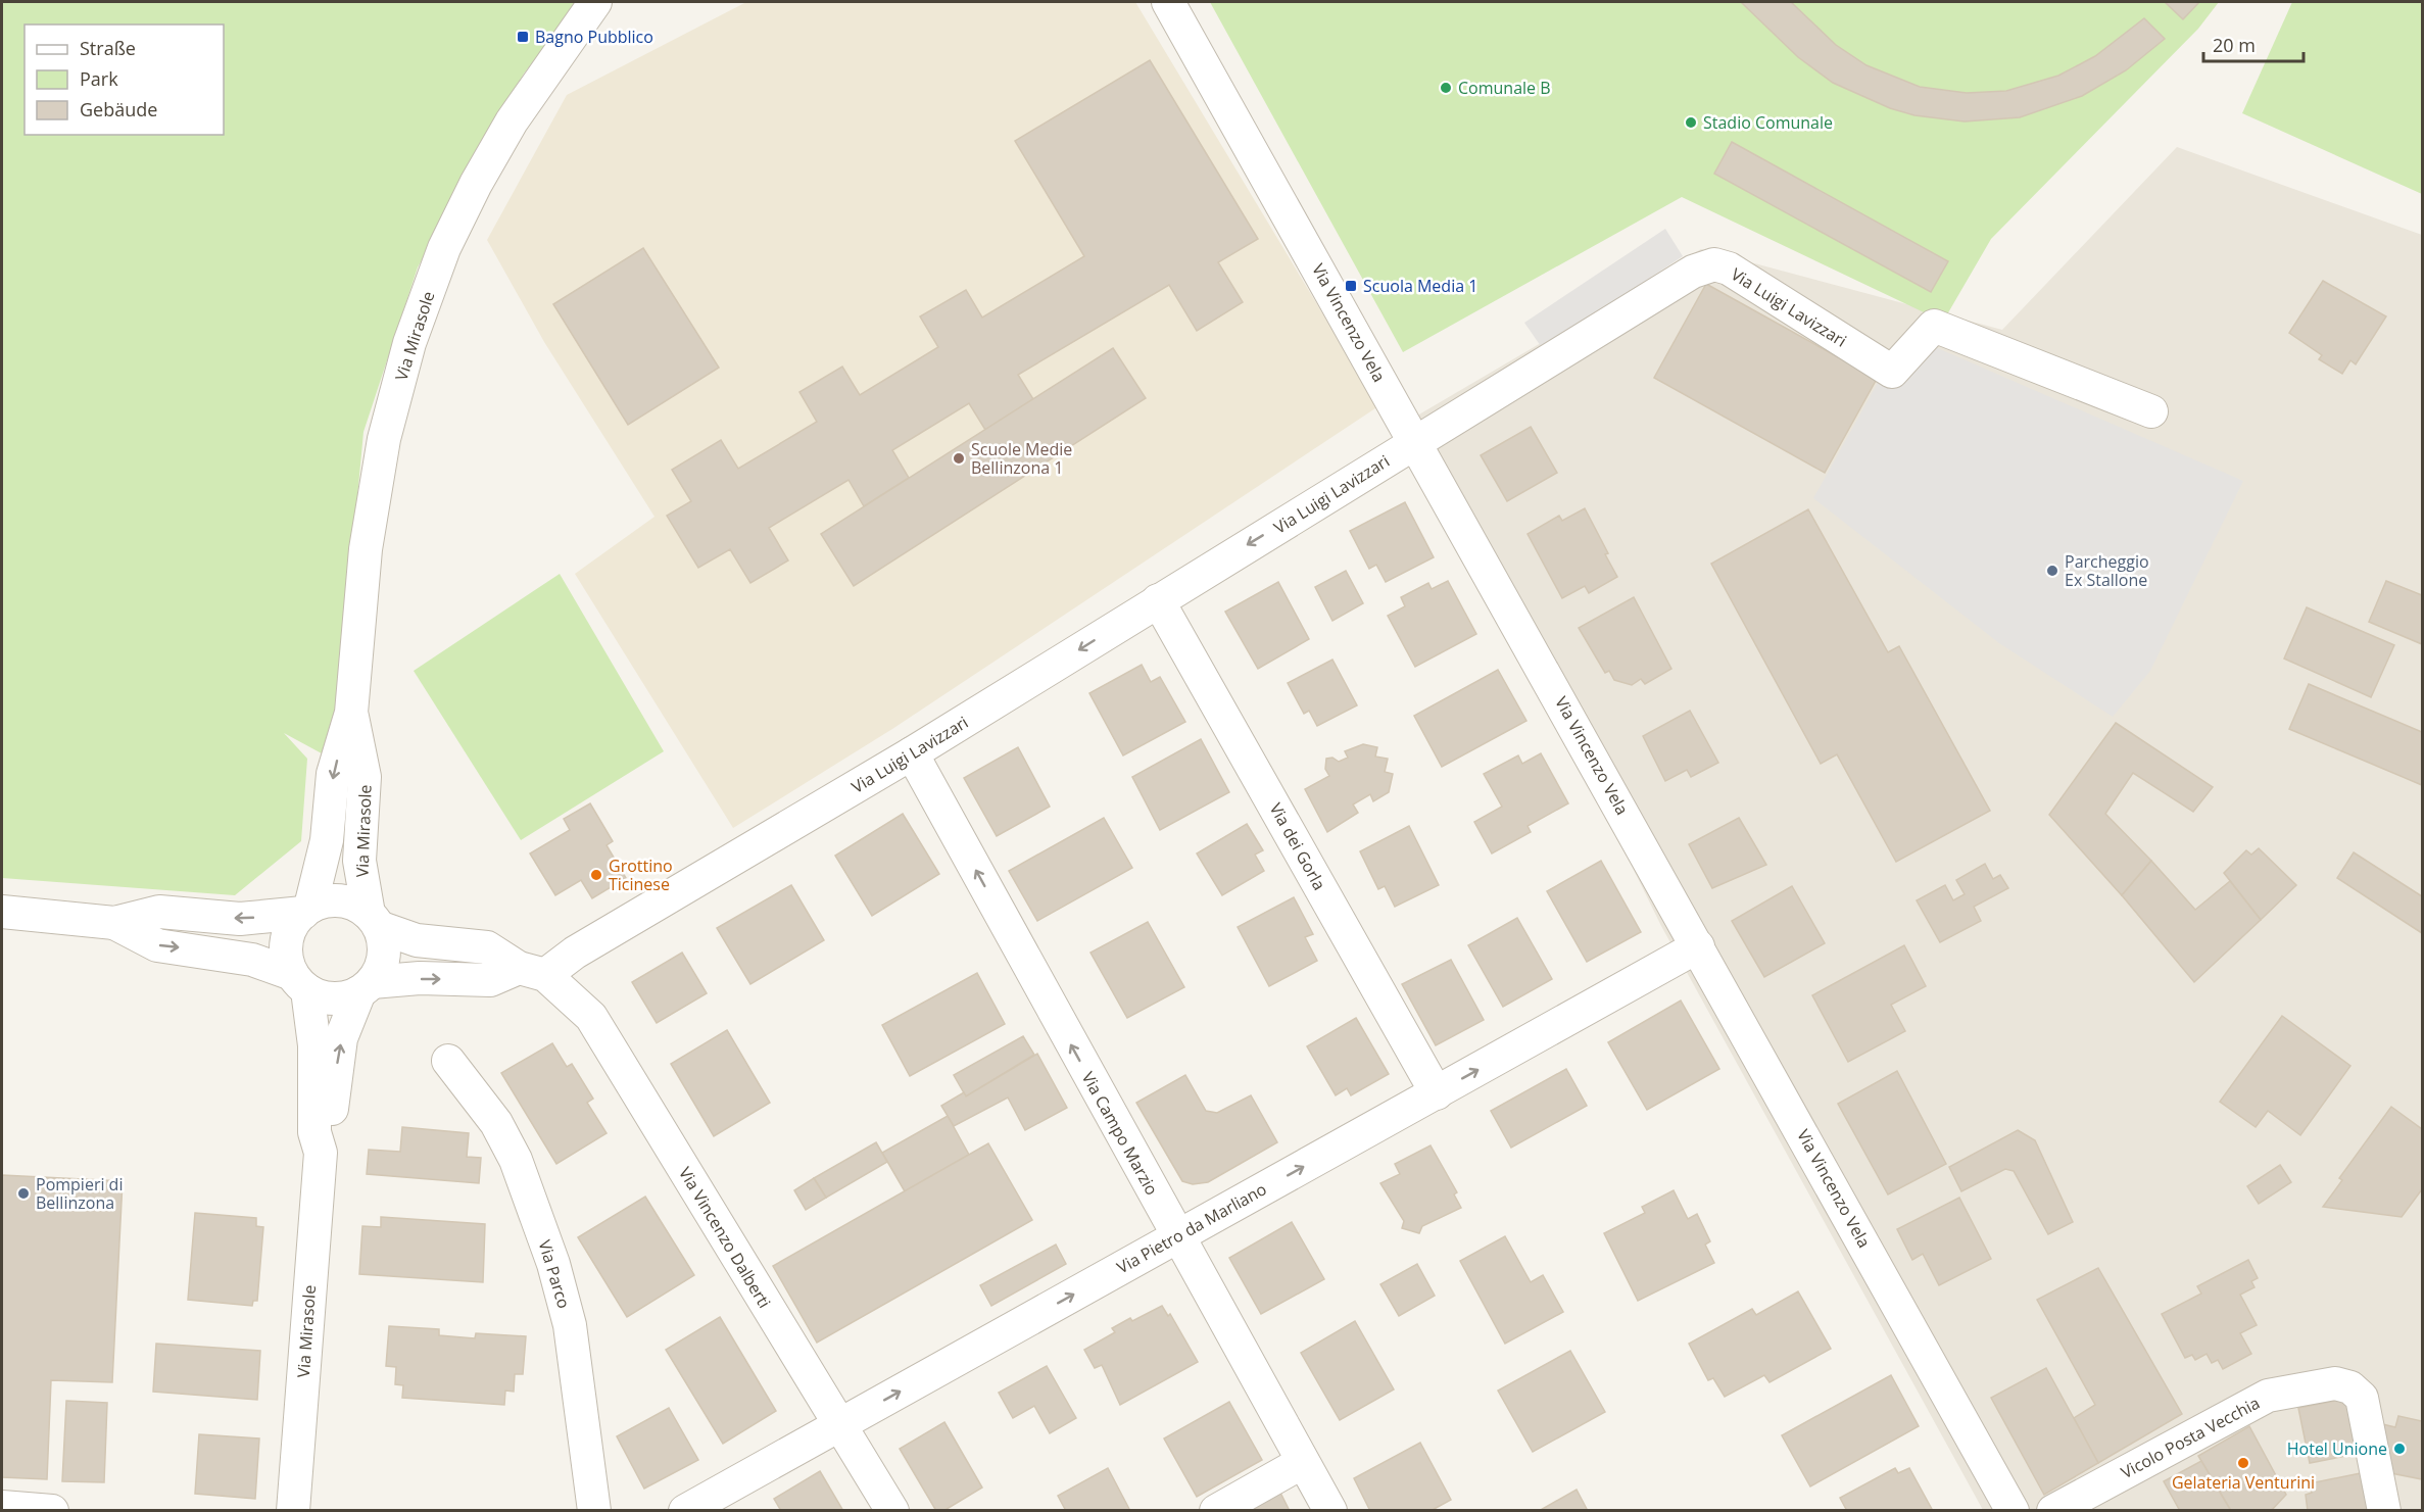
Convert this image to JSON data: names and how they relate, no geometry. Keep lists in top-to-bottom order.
{
  "streets": {
    "street": [
      "Via Luigi Lavizzari",
      "Via Vincenzo Vela",
      "Via Mirasole",
      "Via dei Gorla",
      "Via Campo Marzio",
      "Via Pietro da Marliano",
      "Via Vincenzo Dalberti",
      "Via Parco",
      "Vicolo Posta Vecchia"
    ]
  },
  "crossings": [
    ["Via Luigi Lavizzari", "Via Vincenzo Vela"],
    ["Via Luigi Lavizzari", "Via Mirasole"],
    ["Via Luigi Lavizzari", "Via dei Gorla"],
    ["Via Luigi Lavizzari", "Via Campo Marzio"],
    ["Via Luigi Lavizzari", "Via Vincenzo Dalberti"],
    ["Via Vincenzo Vela", "Via Pietro da Marliano"],
    ["Via dei Gorla", "Via Pietro da Marliano"],
    ["Via Campo Marzio", "Via Pietro da Marliano"],
    ["Via Pietro da Marliano", "Via Vincenzo Dalberti"]
  ],
  "one_way": ["Via Campo Marzio", "Via Pietro da Marliano"],
  "places": {
    "transit": ["Bagno Pubblico", "Scuola Media 1"],
    "other": [
      "Comunale B",
      "Stadio Comunale",
      "Scuole Medie Bellinzona 1",
      "Parcheggio Ex Stallone",
      "Grottino Ticinese",
      "Pompieri di Bellinzona",
      "Hotel Unione",
      "Gelateria Venturini"
    ]
  },
  "legend": ["Straße", "Park", "Gebäude"],
  "scale_bar": "20 m"
}
